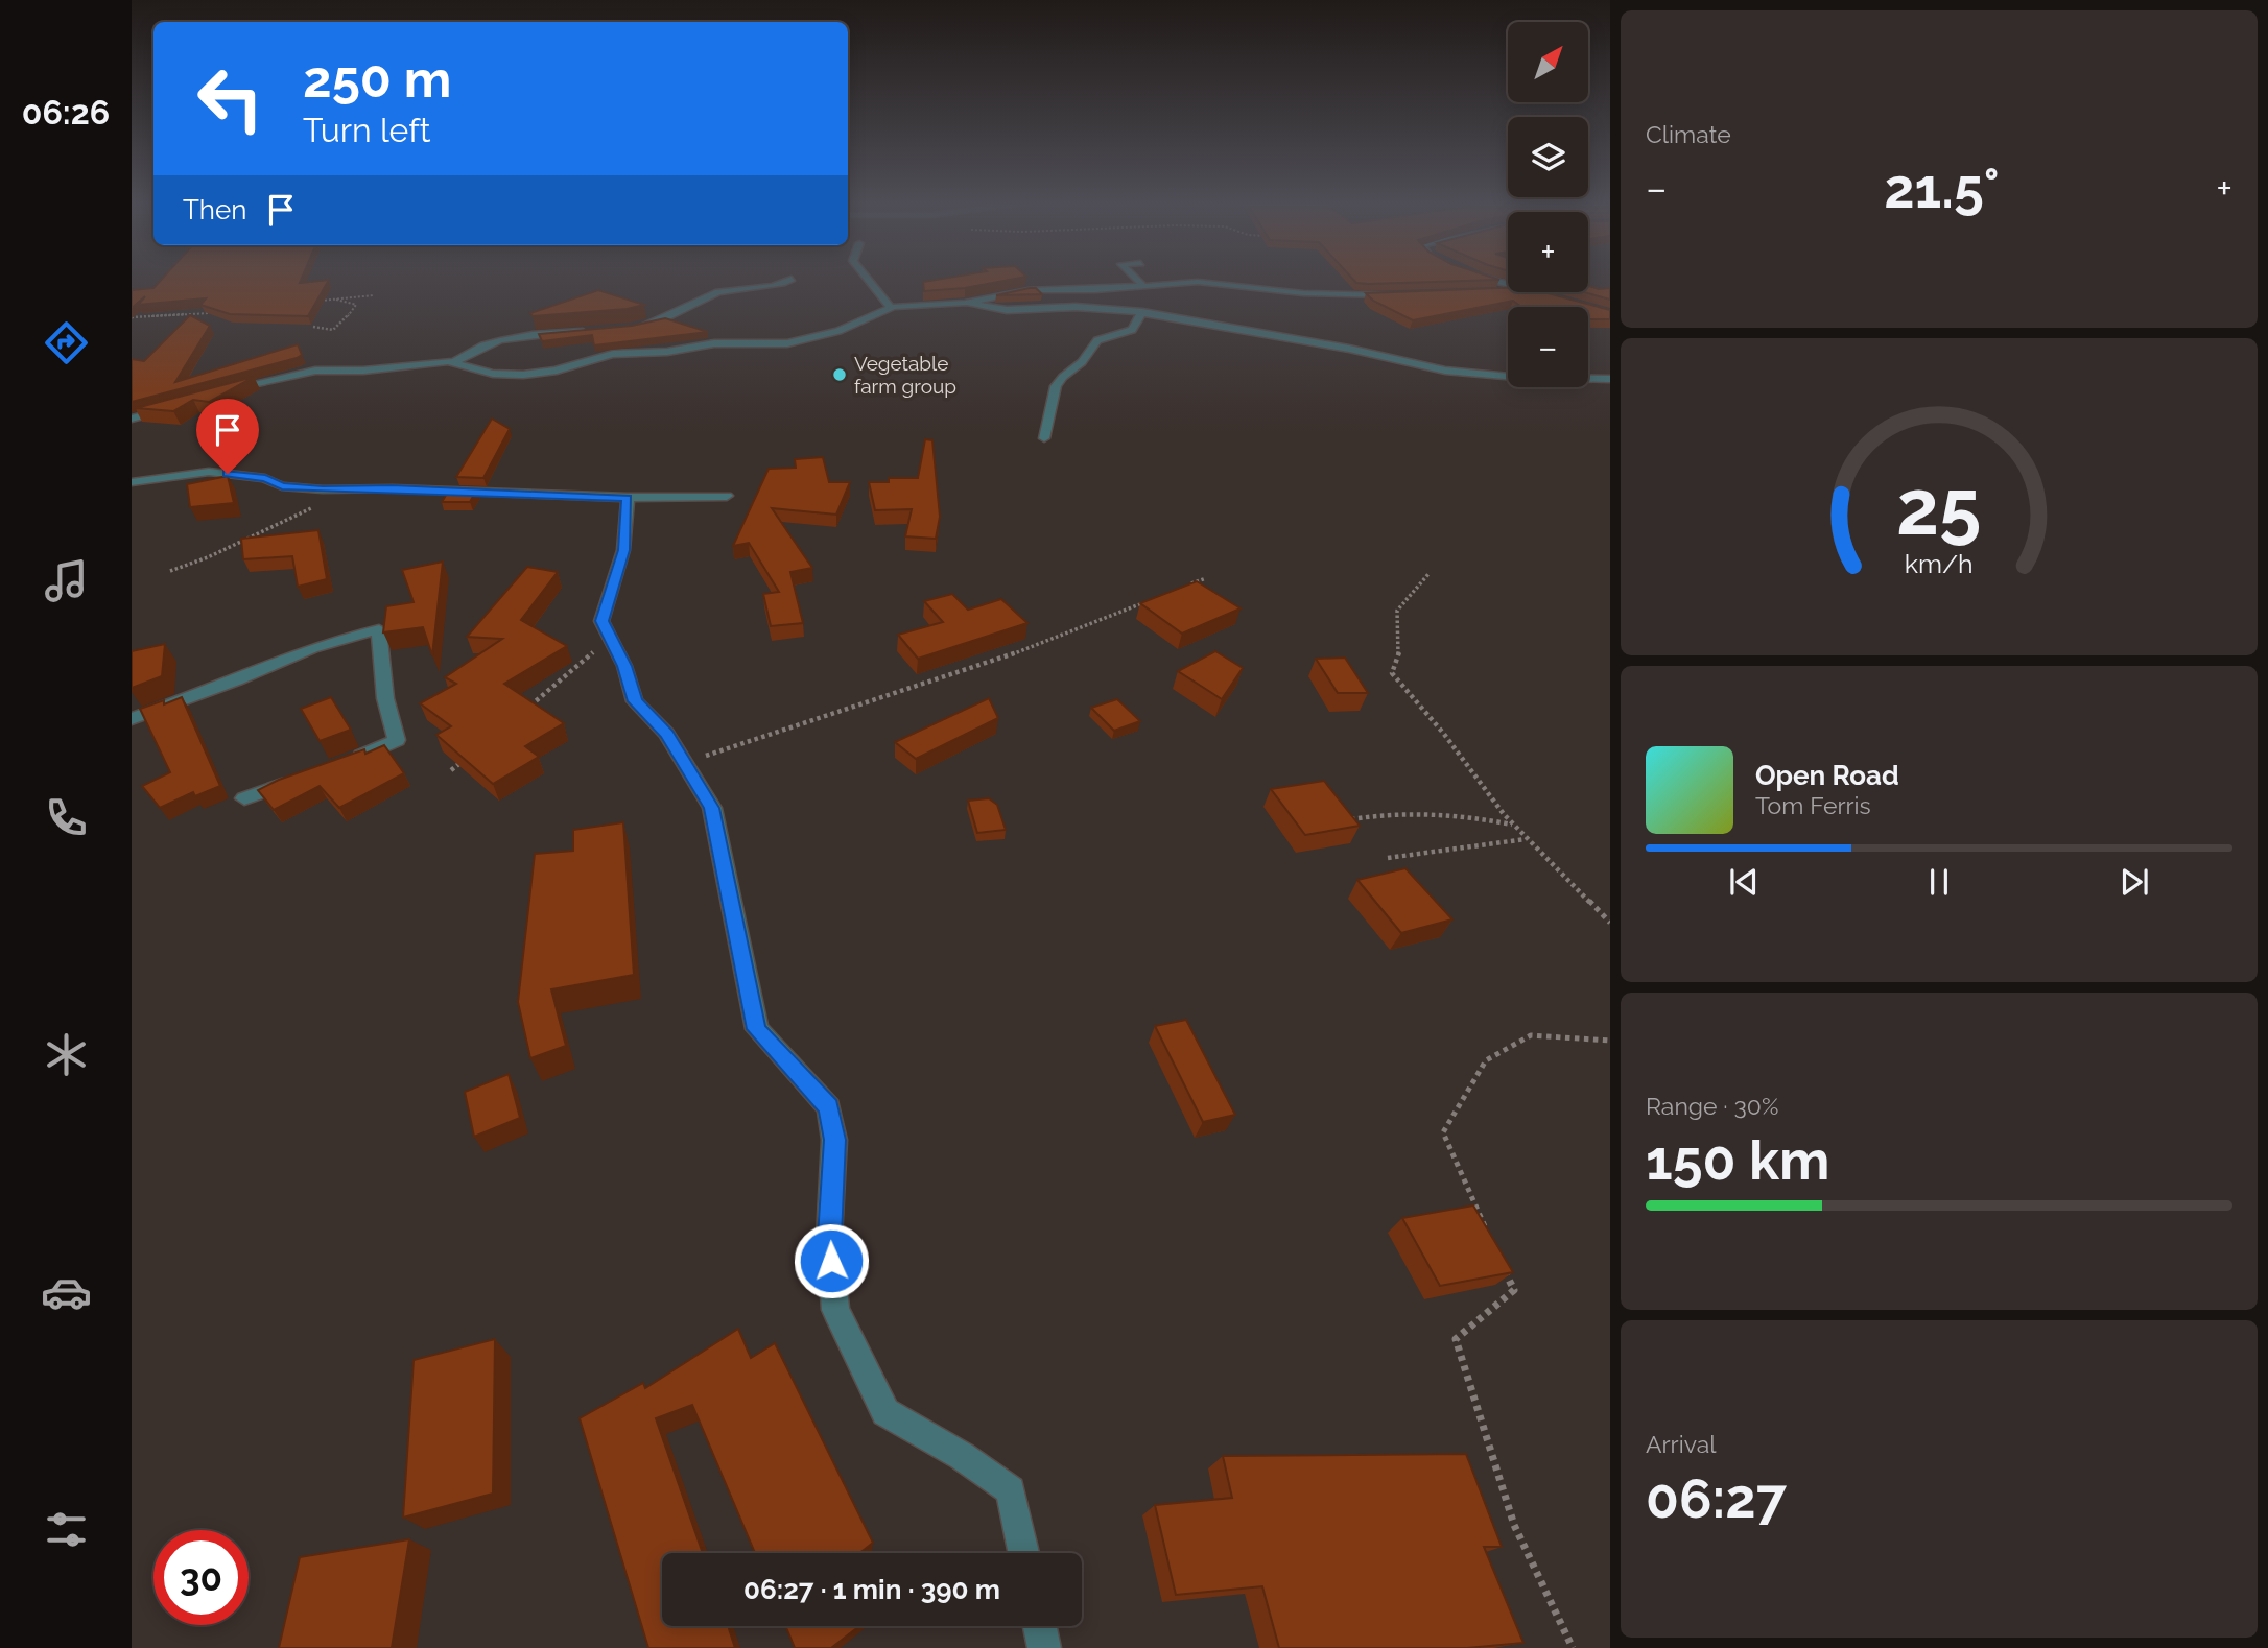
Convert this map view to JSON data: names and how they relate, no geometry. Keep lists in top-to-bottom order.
{
  "places": ["Vegetable farm group"],
  "north": "top right",
  "page": {
    "tabs": "06:26",
    "tile": [
      "Climate",
      ["Range · 30%", "150 km"],
      ["Arrival", "06:27"]
    ],
    "map_buttons": ["+", "−"],
    "turn": ["250 m", "Turn left"],
    "heat": ["−", "21.5°", "+"],
    "then": "Then",
    "song": ["Open Road", "Tom Ferris"],
    "limit": "30",
    "trip": "06:27 · 1 min · 390 m",
    "gauge": ["25", "km/h"]
  }
}
